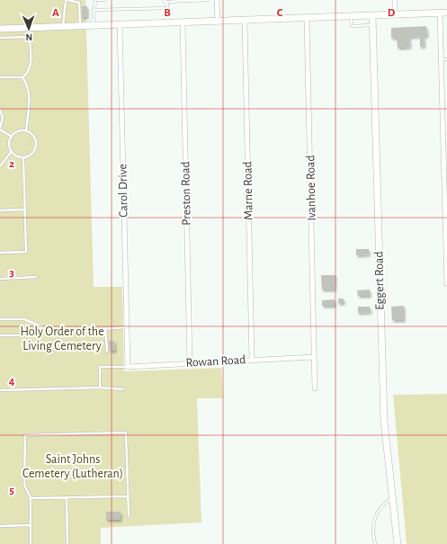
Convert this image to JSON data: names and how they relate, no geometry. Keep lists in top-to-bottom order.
{
  "streets": {
    "street": [
      "Ivanhoe Road",
      "Carol Drive",
      "Marne Road",
      "Preston Road",
      "Eggert Road",
      "Rowan Road"
    ]
  },
  "crossings": [
    ["Ivanhoe Road", "Rowan Road"],
    ["Carol Drive", "Rowan Road"],
    ["Marne Road", "Rowan Road"],
    ["Preston Road", "Rowan Road"]
  ],
  "parks": ["Holy Order of the Living Cemetery", "Saint Johns Cemetery (Lutheran)"],
  "north": "bottom",
  "grid": {
    "columns": [
      "A",
      "B",
      "C",
      "D"
    ],
    "rows": [
      "2",
      "3",
      "4",
      "5"
    ]
  }
}
